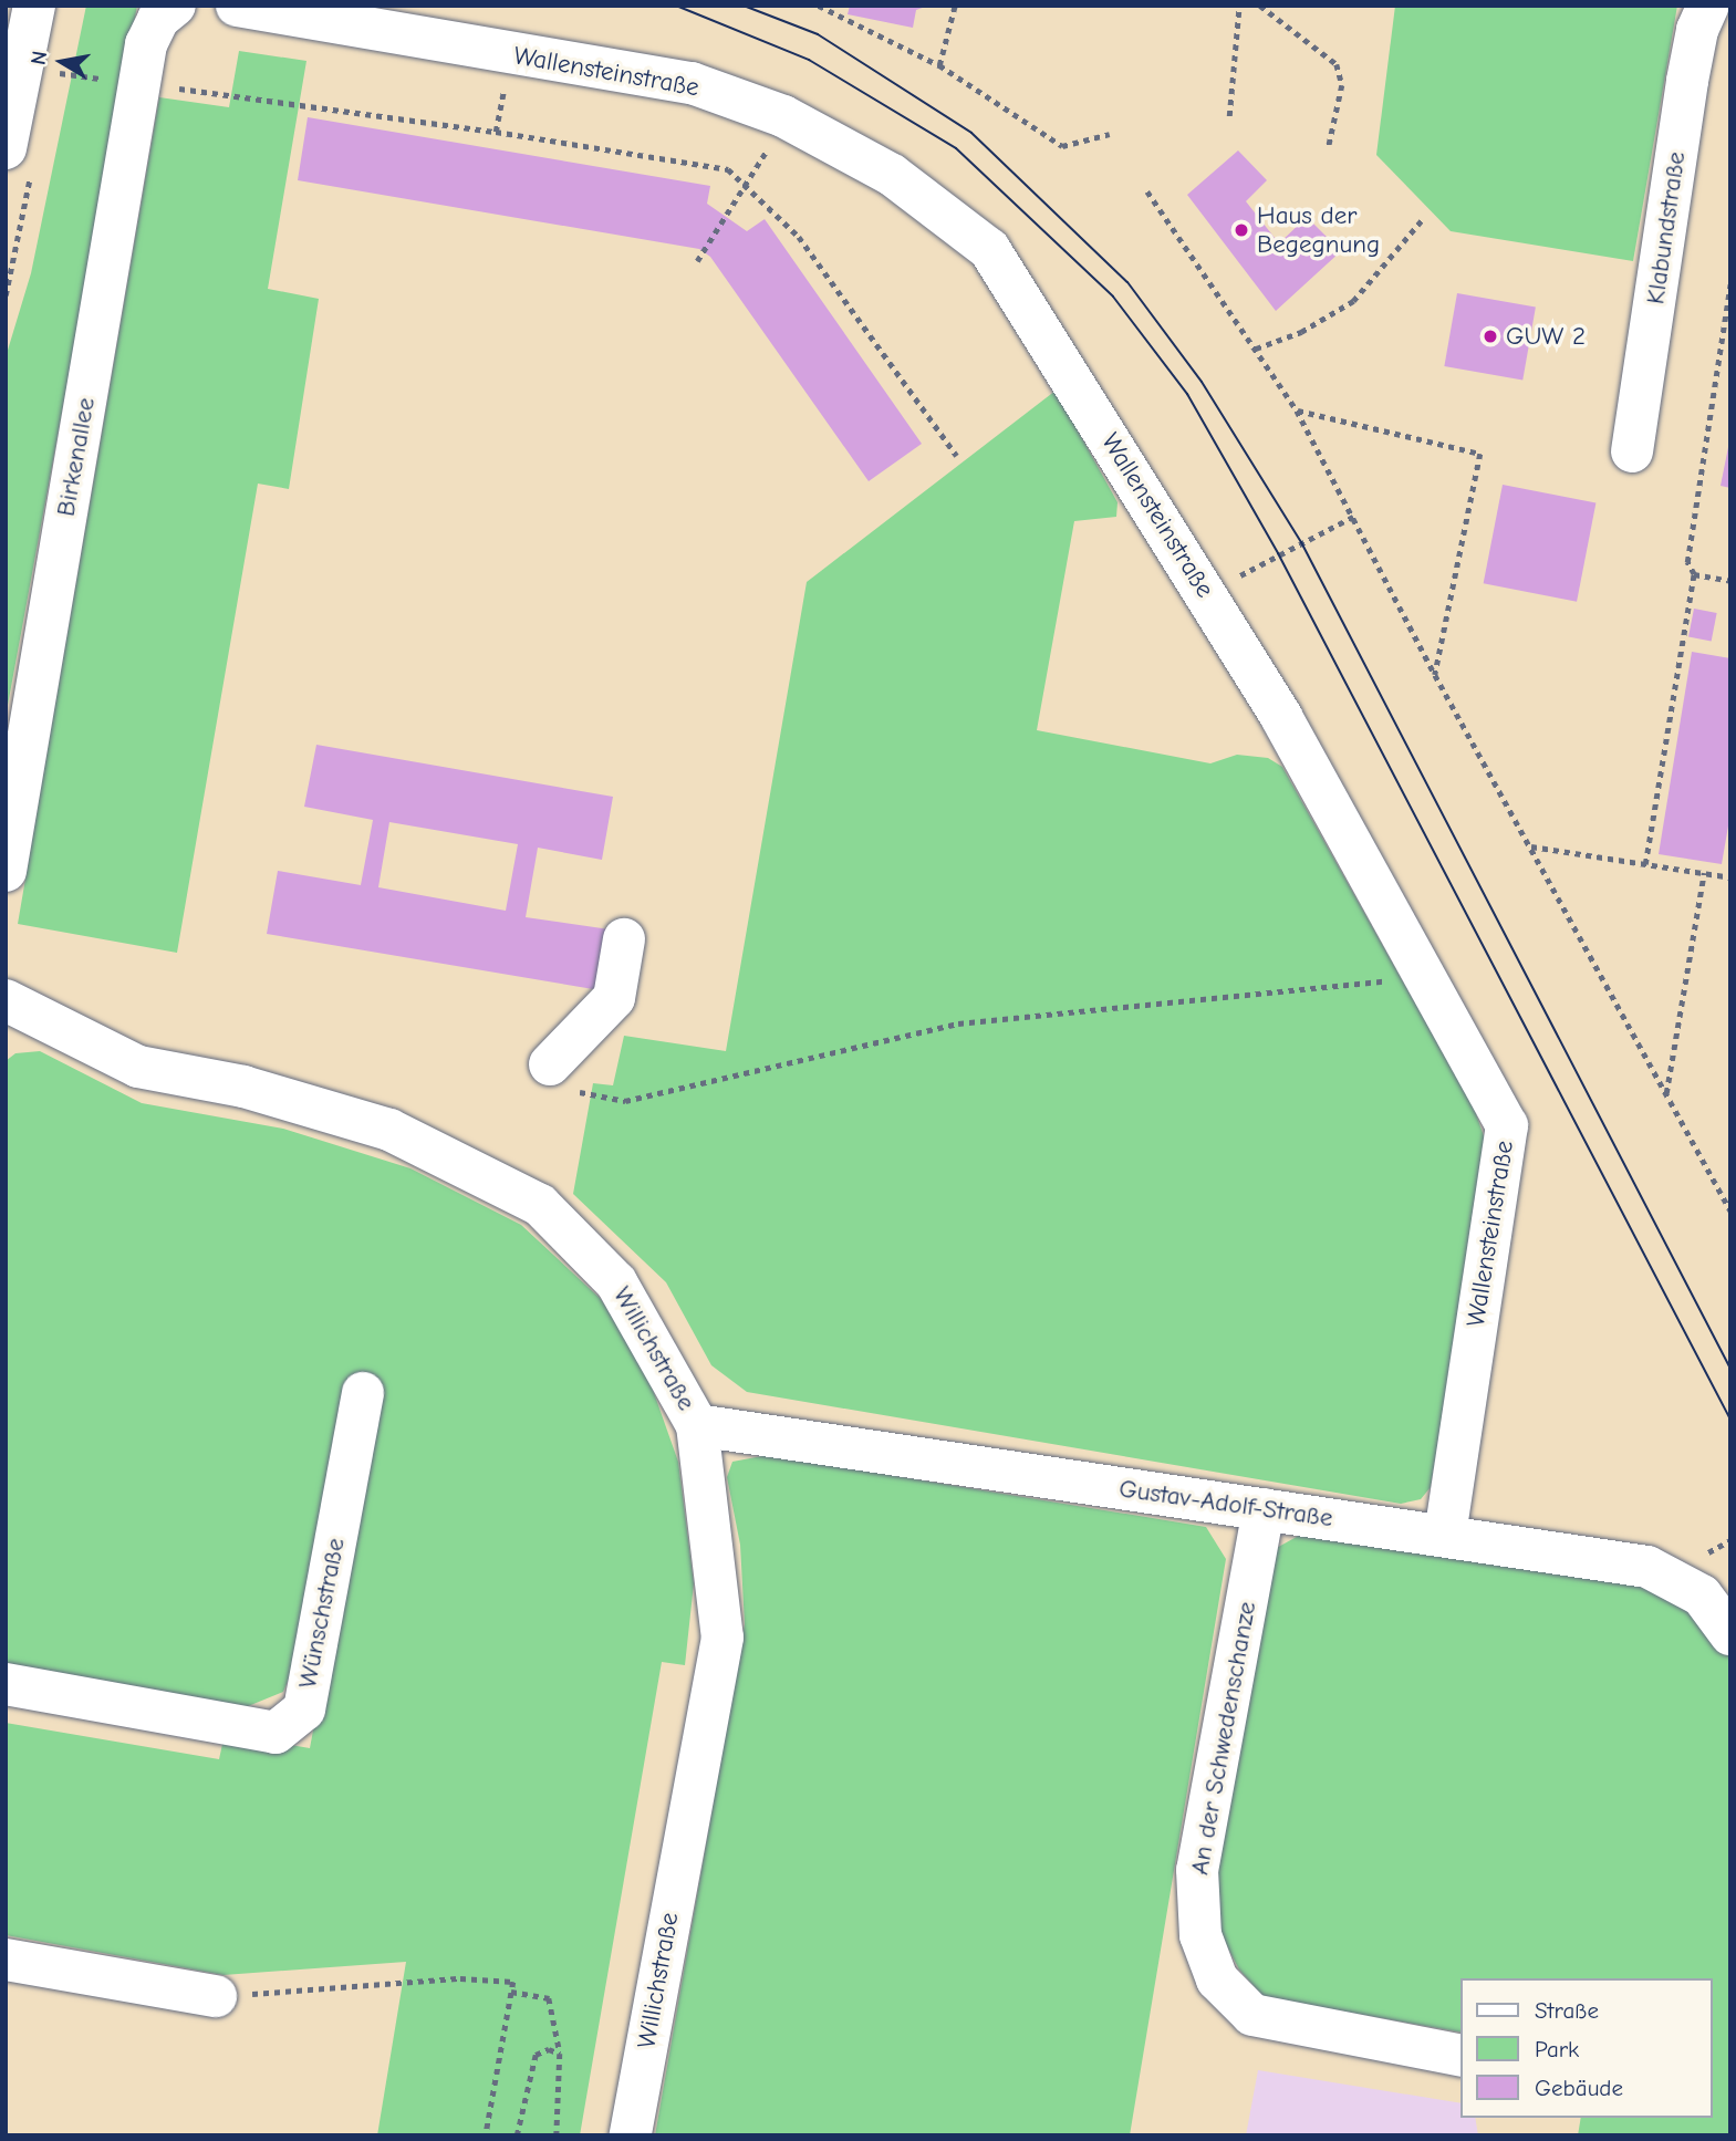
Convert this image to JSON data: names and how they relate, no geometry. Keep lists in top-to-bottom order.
{
  "streets": {
    "street": [
      "Wallensteinstraße",
      "Klabundstraße",
      "Birkenallee",
      "Willichstraße",
      "Gustav-Adolf-Straße",
      "Wünschstraße",
      "An der Schwedenschanze"
    ]
  },
  "crossings": [
    ["Wallensteinstraße", "Gustav-Adolf-Straße"],
    ["Willichstraße", "Gustav-Adolf-Straße"],
    ["Gustav-Adolf-Straße", "An der Schwedenschanze"]
  ],
  "places": ["Haus der Begegnung", "GUW 2"],
  "legend": ["Straße", "Park", "Gebäude"],
  "north": "left"
}
